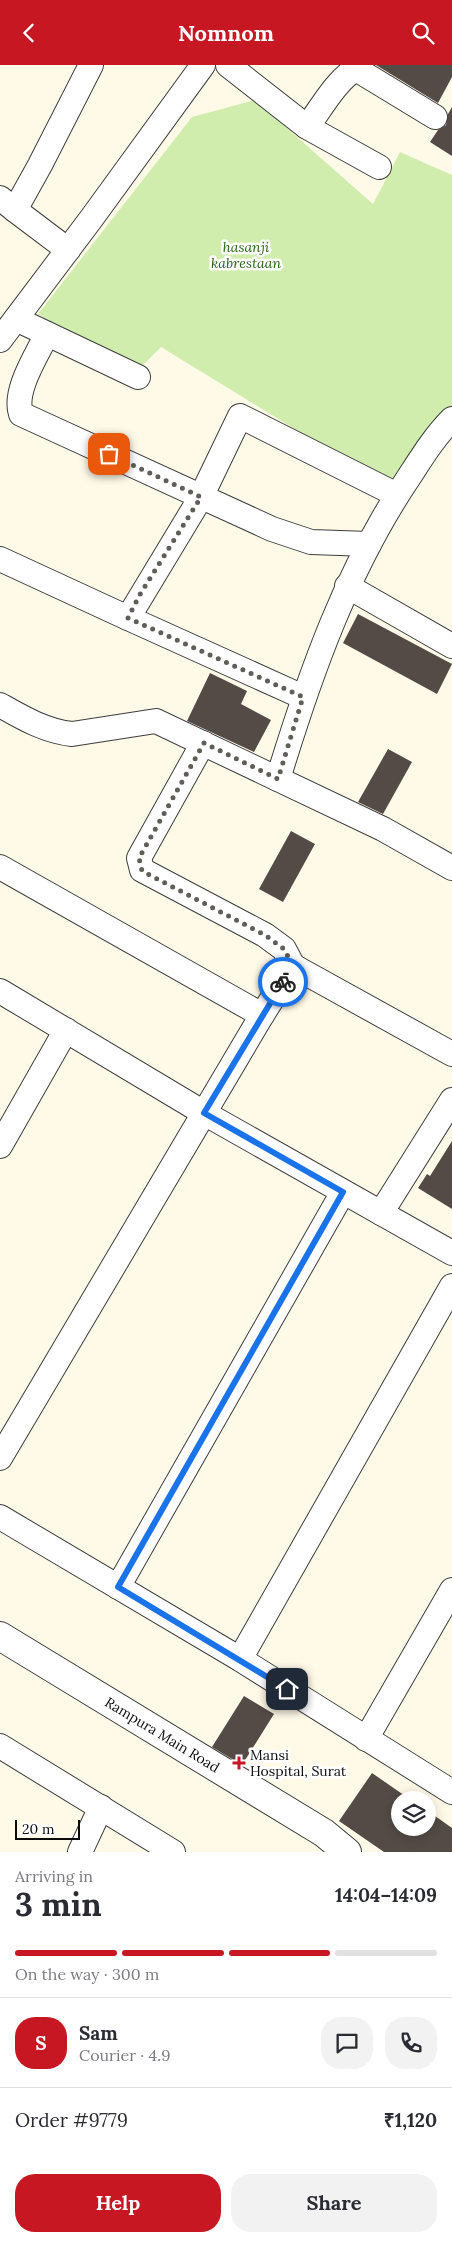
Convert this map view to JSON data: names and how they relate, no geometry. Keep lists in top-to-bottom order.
{
  "streets": {
    "street": ["Rampura Main Road"]
  },
  "parks": ["hasanji kabrestaan"],
  "places": {
    "health": ["Mansi Hospital, Surat"]
  },
  "scale_bar": "20 m",
  "page": {
    "header": "Nomnom",
    "scale": "20 m",
    "heading": ["3 min", "Arriving in", "14:04–14:09"],
    "panel": [
      "Sam",
      "Courier · 4.9",
      "Order #9779",
      "₹1,120"
    ],
    "bar": "On the way · 300 m",
    "round": "S",
    "buttons": ["Help", "Share"]
  }
}
